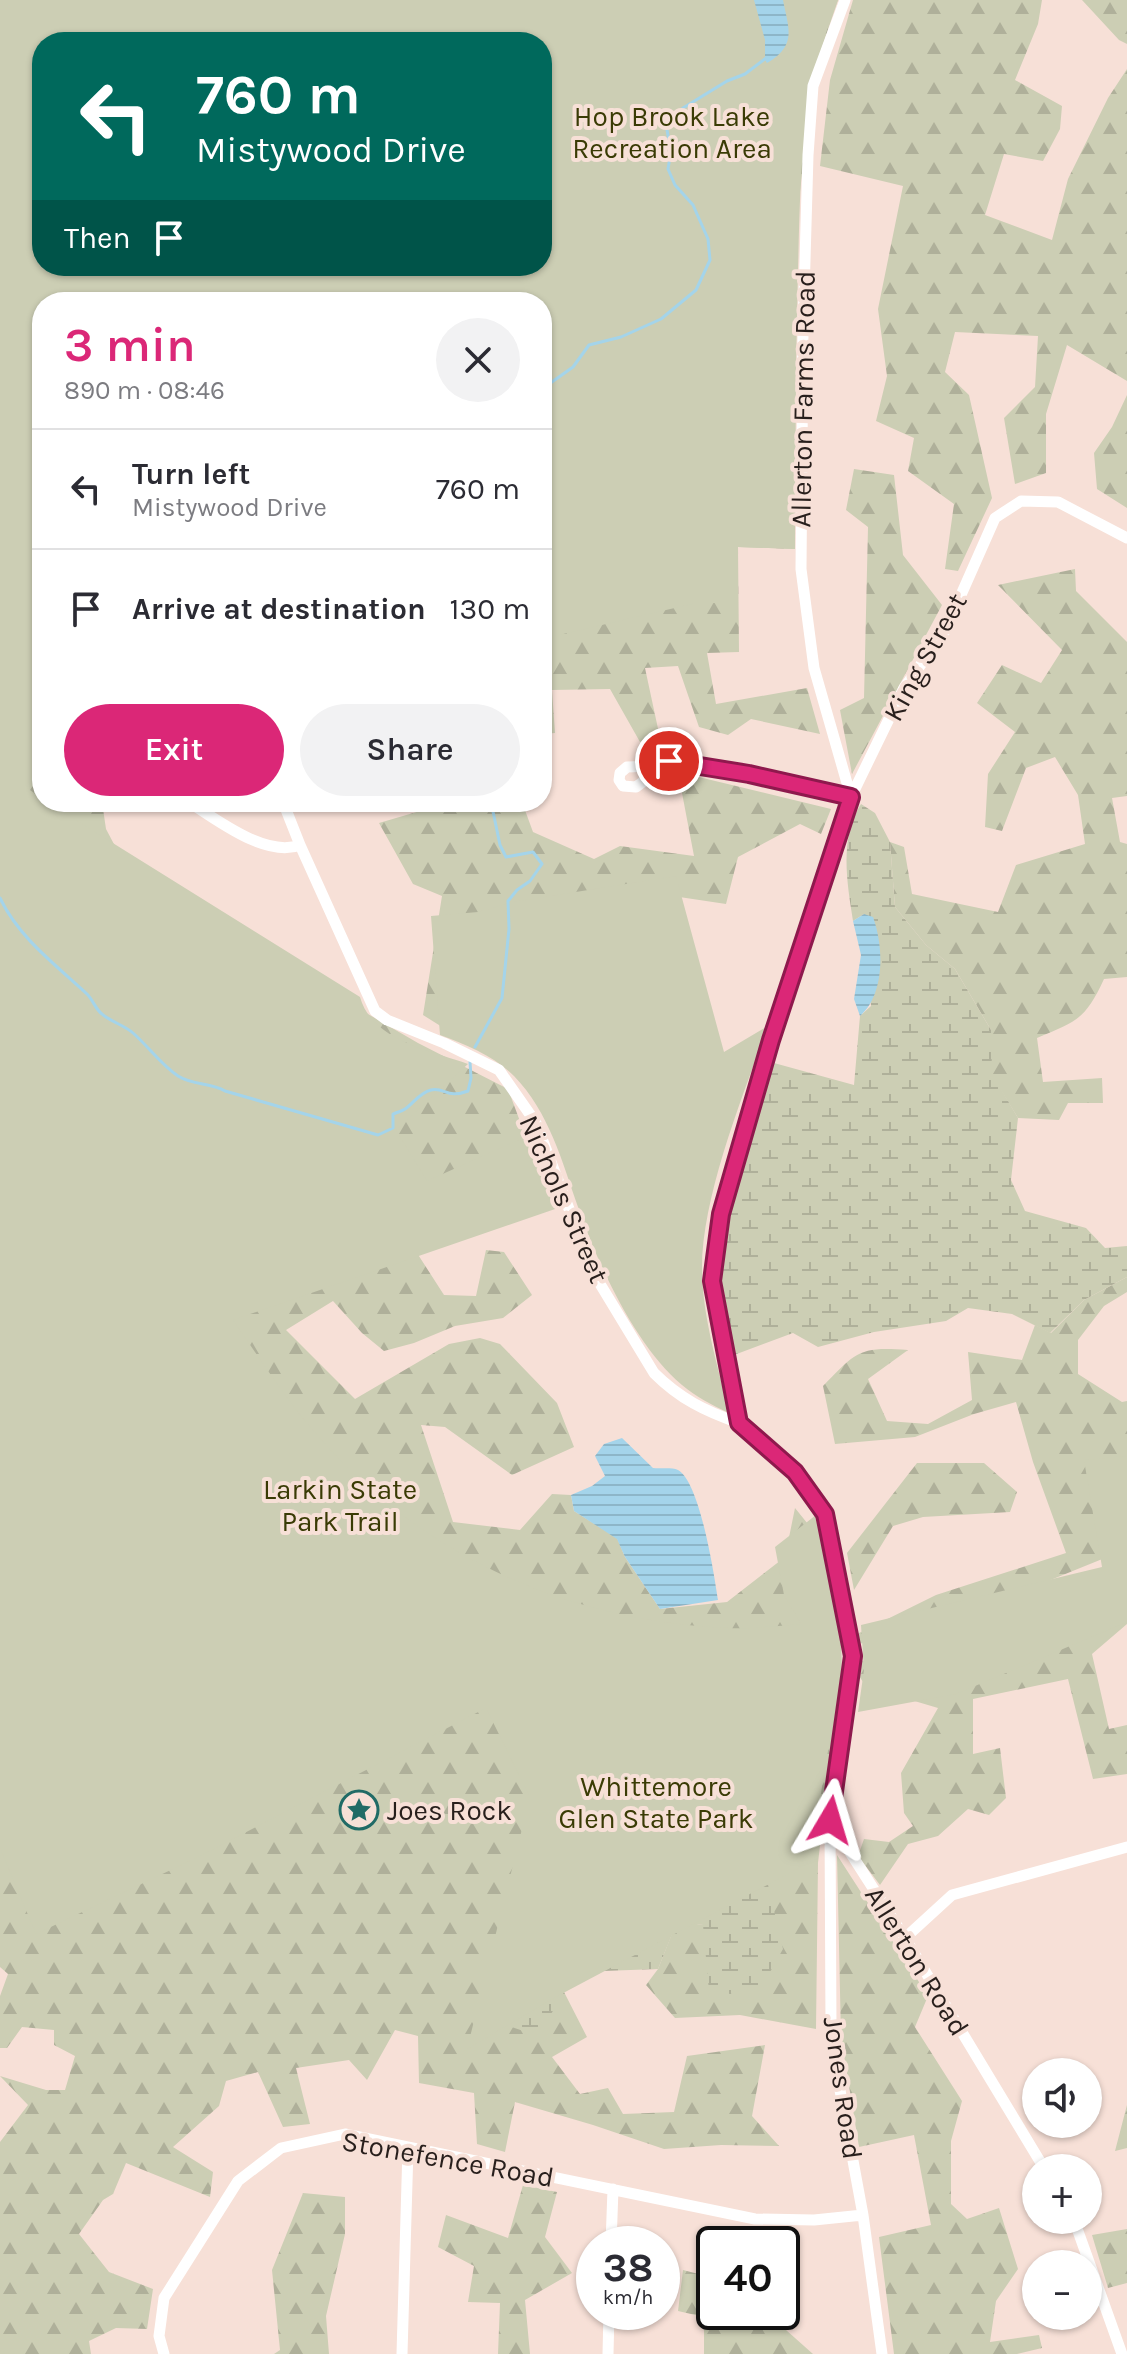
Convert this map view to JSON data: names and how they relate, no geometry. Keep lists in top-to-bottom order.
{
  "streets": {
    "street": [
      "Allerton Farms Road",
      "King Street",
      "Nichols Street",
      "Allerton Road",
      "Jones Road",
      "Stonefence Road"
    ]
  },
  "crossings": [
    ["Allerton Farms Road", "King Street"],
    ["Allerton Road", "Jones Road"],
    ["Jones Road", "Stonefence Road"]
  ],
  "parks": ["Hop Brook Lake Recreation Area", "Larkin State Park Trail", "Whittemore Glen State Park"],
  "places": {
    "place": ["Joes Rock"]
  },
  "page": {
    "turn": ["760 m", "Mistywood Drive"],
    "then": "Then",
    "heading": ["3 min", "890 m · 08:46"],
    "list": [
      {
        "name": "Turn left",
        "note": "Mistywood Drive",
        "value": "760 m"
      },
      {
        "name": "Arrive at destination",
        "value": "130 m"
      }
    ],
    "buttons": ["Exit", "Share"],
    "map_buttons": ["+", "−"],
    "speed": "38 km/h",
    "limit": "40"
  }
}
